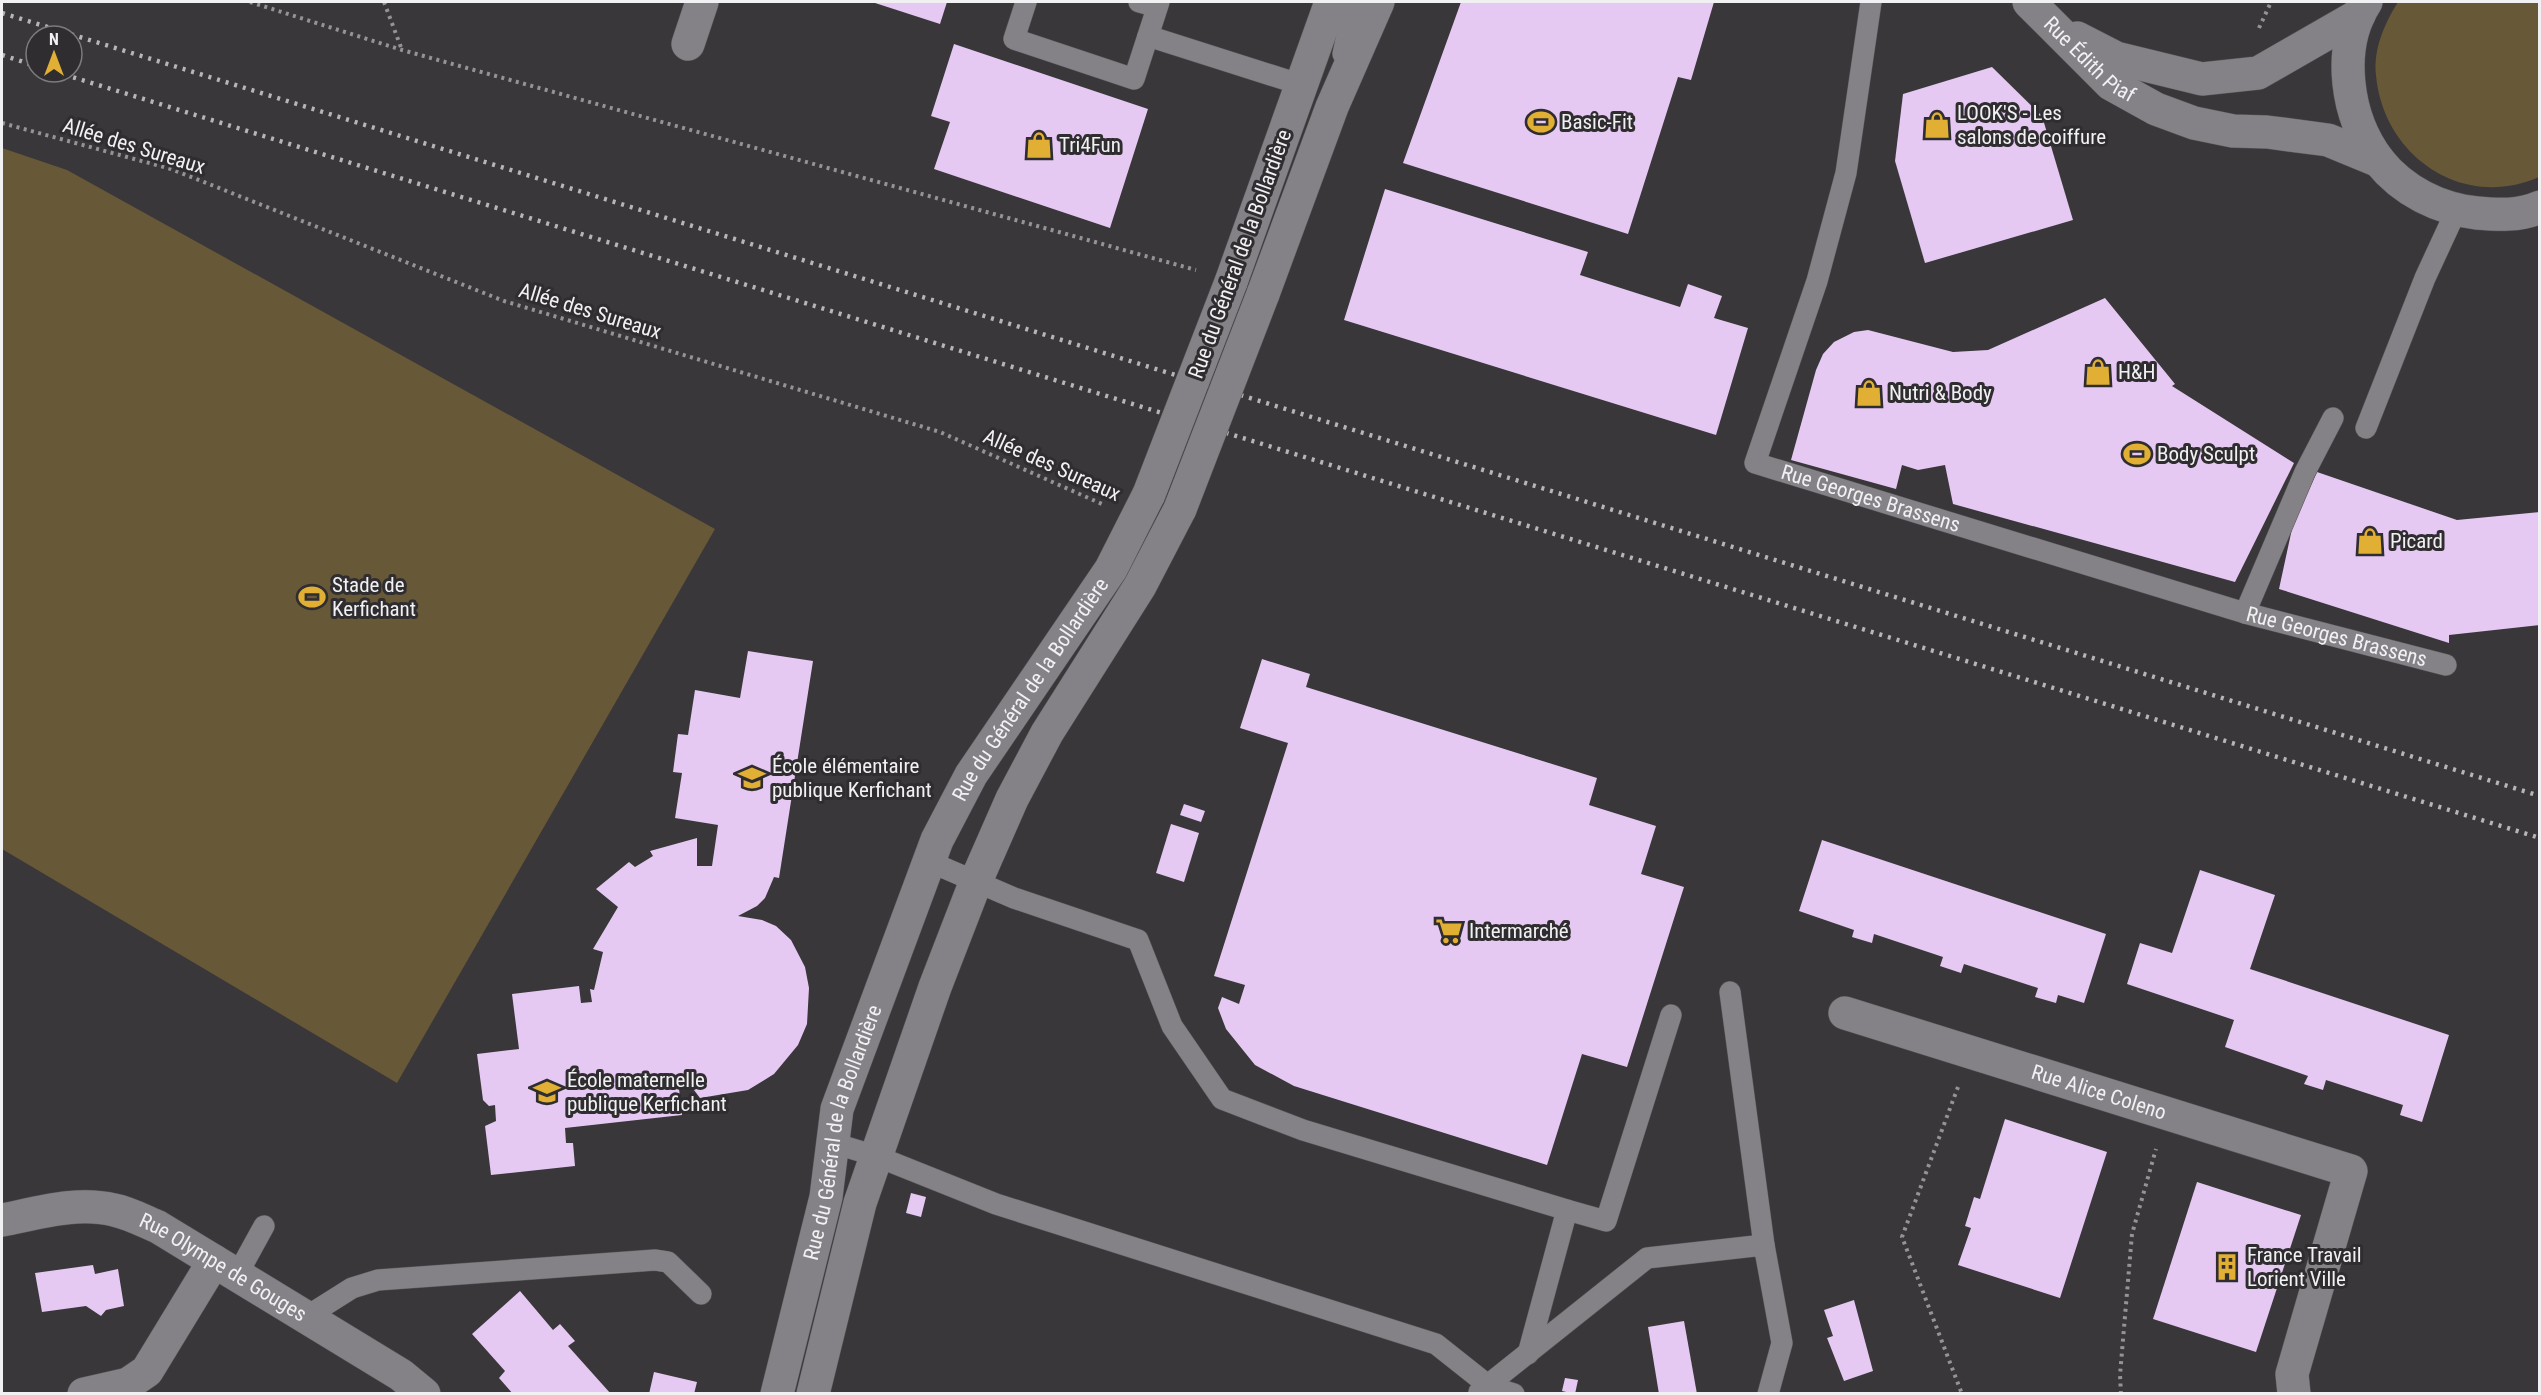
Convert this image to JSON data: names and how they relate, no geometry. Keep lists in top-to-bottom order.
{
  "streets": {
    "main road": [
      "Rue Édith Piaf",
      "Rue du Général de la Bollardière",
      "Rue Alice Coleno",
      "Rue Olympe de Gouges"
    ],
    "lane": ["Rue Georges Brassens"],
    "path": ["Allée des Sureaux"]
  },
  "crossings": [
    ["Allée des Sureaux", "Rue du Général de la Bollardière"]
  ],
  "places": {
    "sports": ["Basic-Fit", "Body Sculpt", "Stade de Kerfichant"],
    "shop": [
      "LOOK'S - Les salons de coiffure",
      "Tri4Fun",
      "H&H",
      "Nutri & Body",
      "Picard"
    ],
    "school or university": ["École élémentaire publique Kerfichant", "École maternelle publique Kerfichant"],
    "supermarket": ["Intermarché"],
    "building": ["France Travail Lorient Ville"]
  },
  "north": "top"
}
